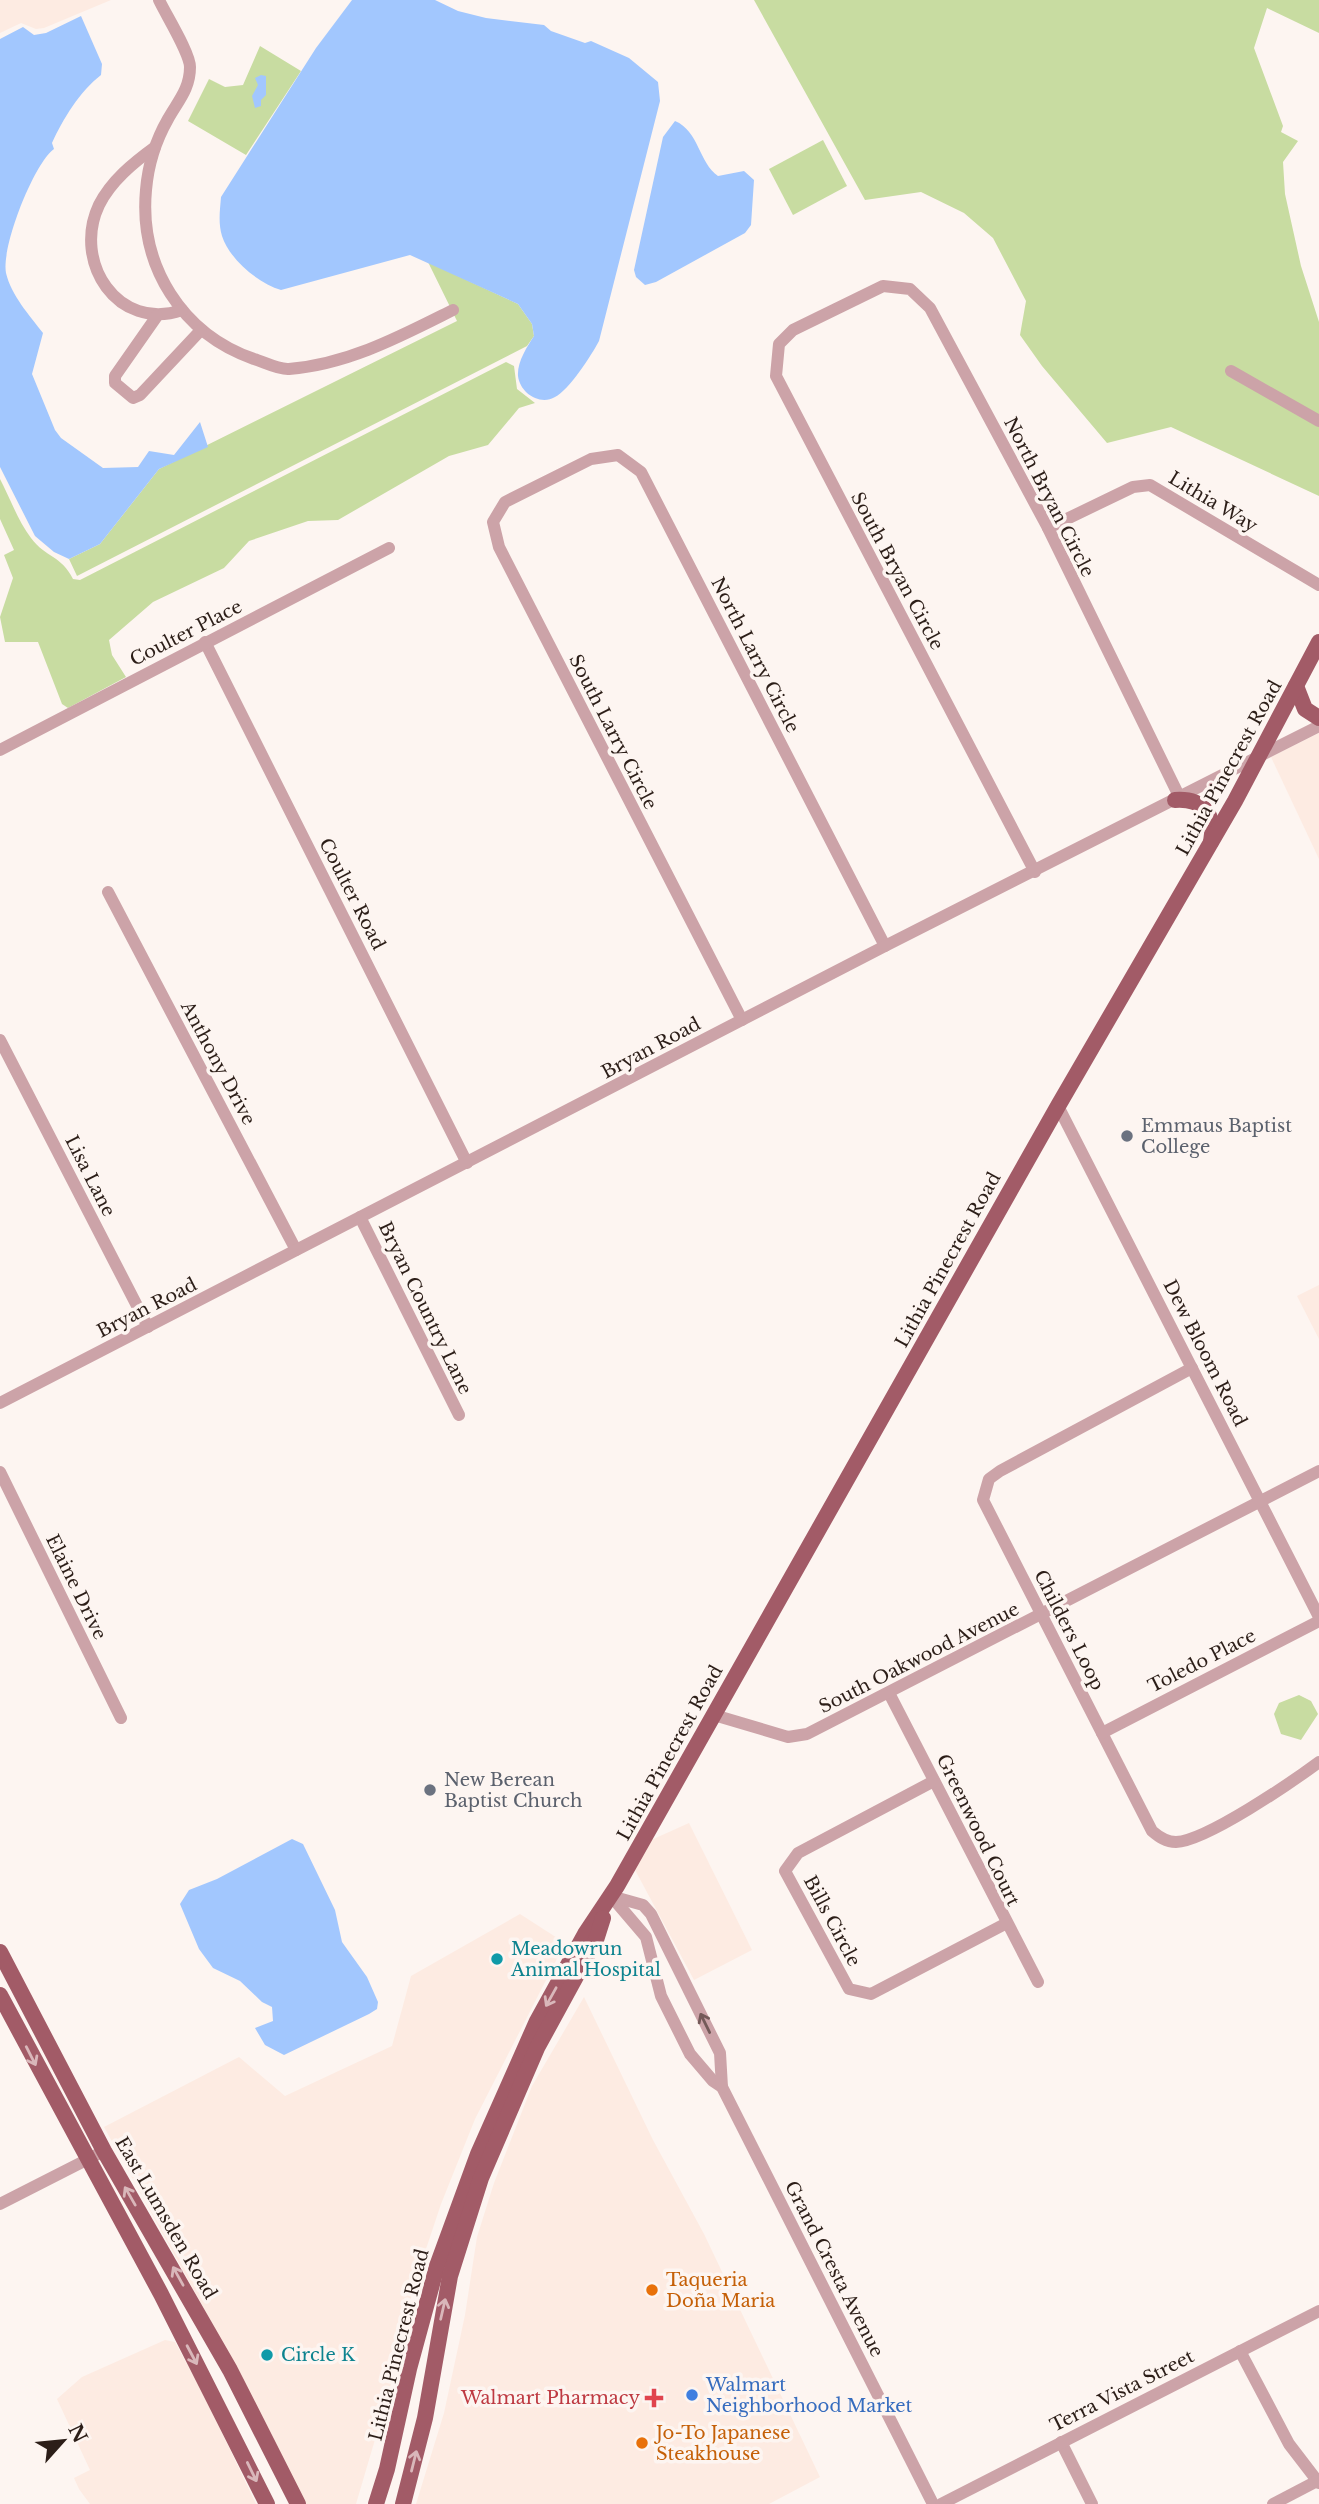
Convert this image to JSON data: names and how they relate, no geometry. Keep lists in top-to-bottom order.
{
  "streets": {
    "main road": ["Lithia Pinecrest Road", "East Lumsden Road"],
    "street": [
      "North Bryan Circle",
      "Lithia Way",
      "South Bryan Circle",
      "Coulter Place",
      "North Larry Circle",
      "South Larry Circle",
      "Coulter Road",
      "Bryan Road",
      "Anthony Drive",
      "Lisa Lane",
      "Bryan Country Lane",
      "Dew Bloom Road",
      "Elaine Drive",
      "Childers Loop",
      "South Oakwood Avenue",
      "Toledo Place",
      "Greenwood Court",
      "Bills Circle",
      "Grand Cresta Avenue",
      "Terra Vista Street"
    ]
  },
  "crossings": [
    ["North Bryan Circle", "Lithia Way"],
    ["North Bryan Circle", "South Bryan Circle"],
    ["North Bryan Circle", "Bryan Road"],
    ["South Bryan Circle", "Bryan Road"],
    ["Coulter Place", "Coulter Road"],
    ["North Larry Circle", "South Larry Circle"],
    ["North Larry Circle", "Bryan Road"],
    ["South Larry Circle", "Bryan Road"],
    ["Lithia Pinecrest Road", "Bryan Road"],
    ["Lithia Pinecrest Road", "Dew Bloom Road"],
    ["Lithia Pinecrest Road", "South Oakwood Avenue"],
    ["Lithia Pinecrest Road", "Grand Cresta Avenue"],
    ["Coulter Road", "Bryan Road"],
    ["Bryan Road", "Anthony Drive"],
    ["Bryan Road", "Lisa Lane"],
    ["Bryan Road", "Bryan Country Lane"],
    ["Dew Bloom Road", "Childers Loop"],
    ["Dew Bloom Road", "South Oakwood Avenue"],
    ["Dew Bloom Road", "Toledo Place"],
    ["Childers Loop", "South Oakwood Avenue"],
    ["Childers Loop", "Toledo Place"],
    ["South Oakwood Avenue", "Greenwood Court"],
    ["Greenwood Court", "Bills Circle"]
  ],
  "places": {
    "other": [
      "Emmaus Baptist College",
      "New Berean Baptist Church",
      "Meadowrun Animal Hospital",
      "Taqueria Doña Maria",
      "Circle K",
      "Walmart Neighborhood Market",
      "Jo-To Japanese Steakhouse"
    ],
    "health": ["Walmart Pharmacy"]
  },
  "north": "top right"
}
